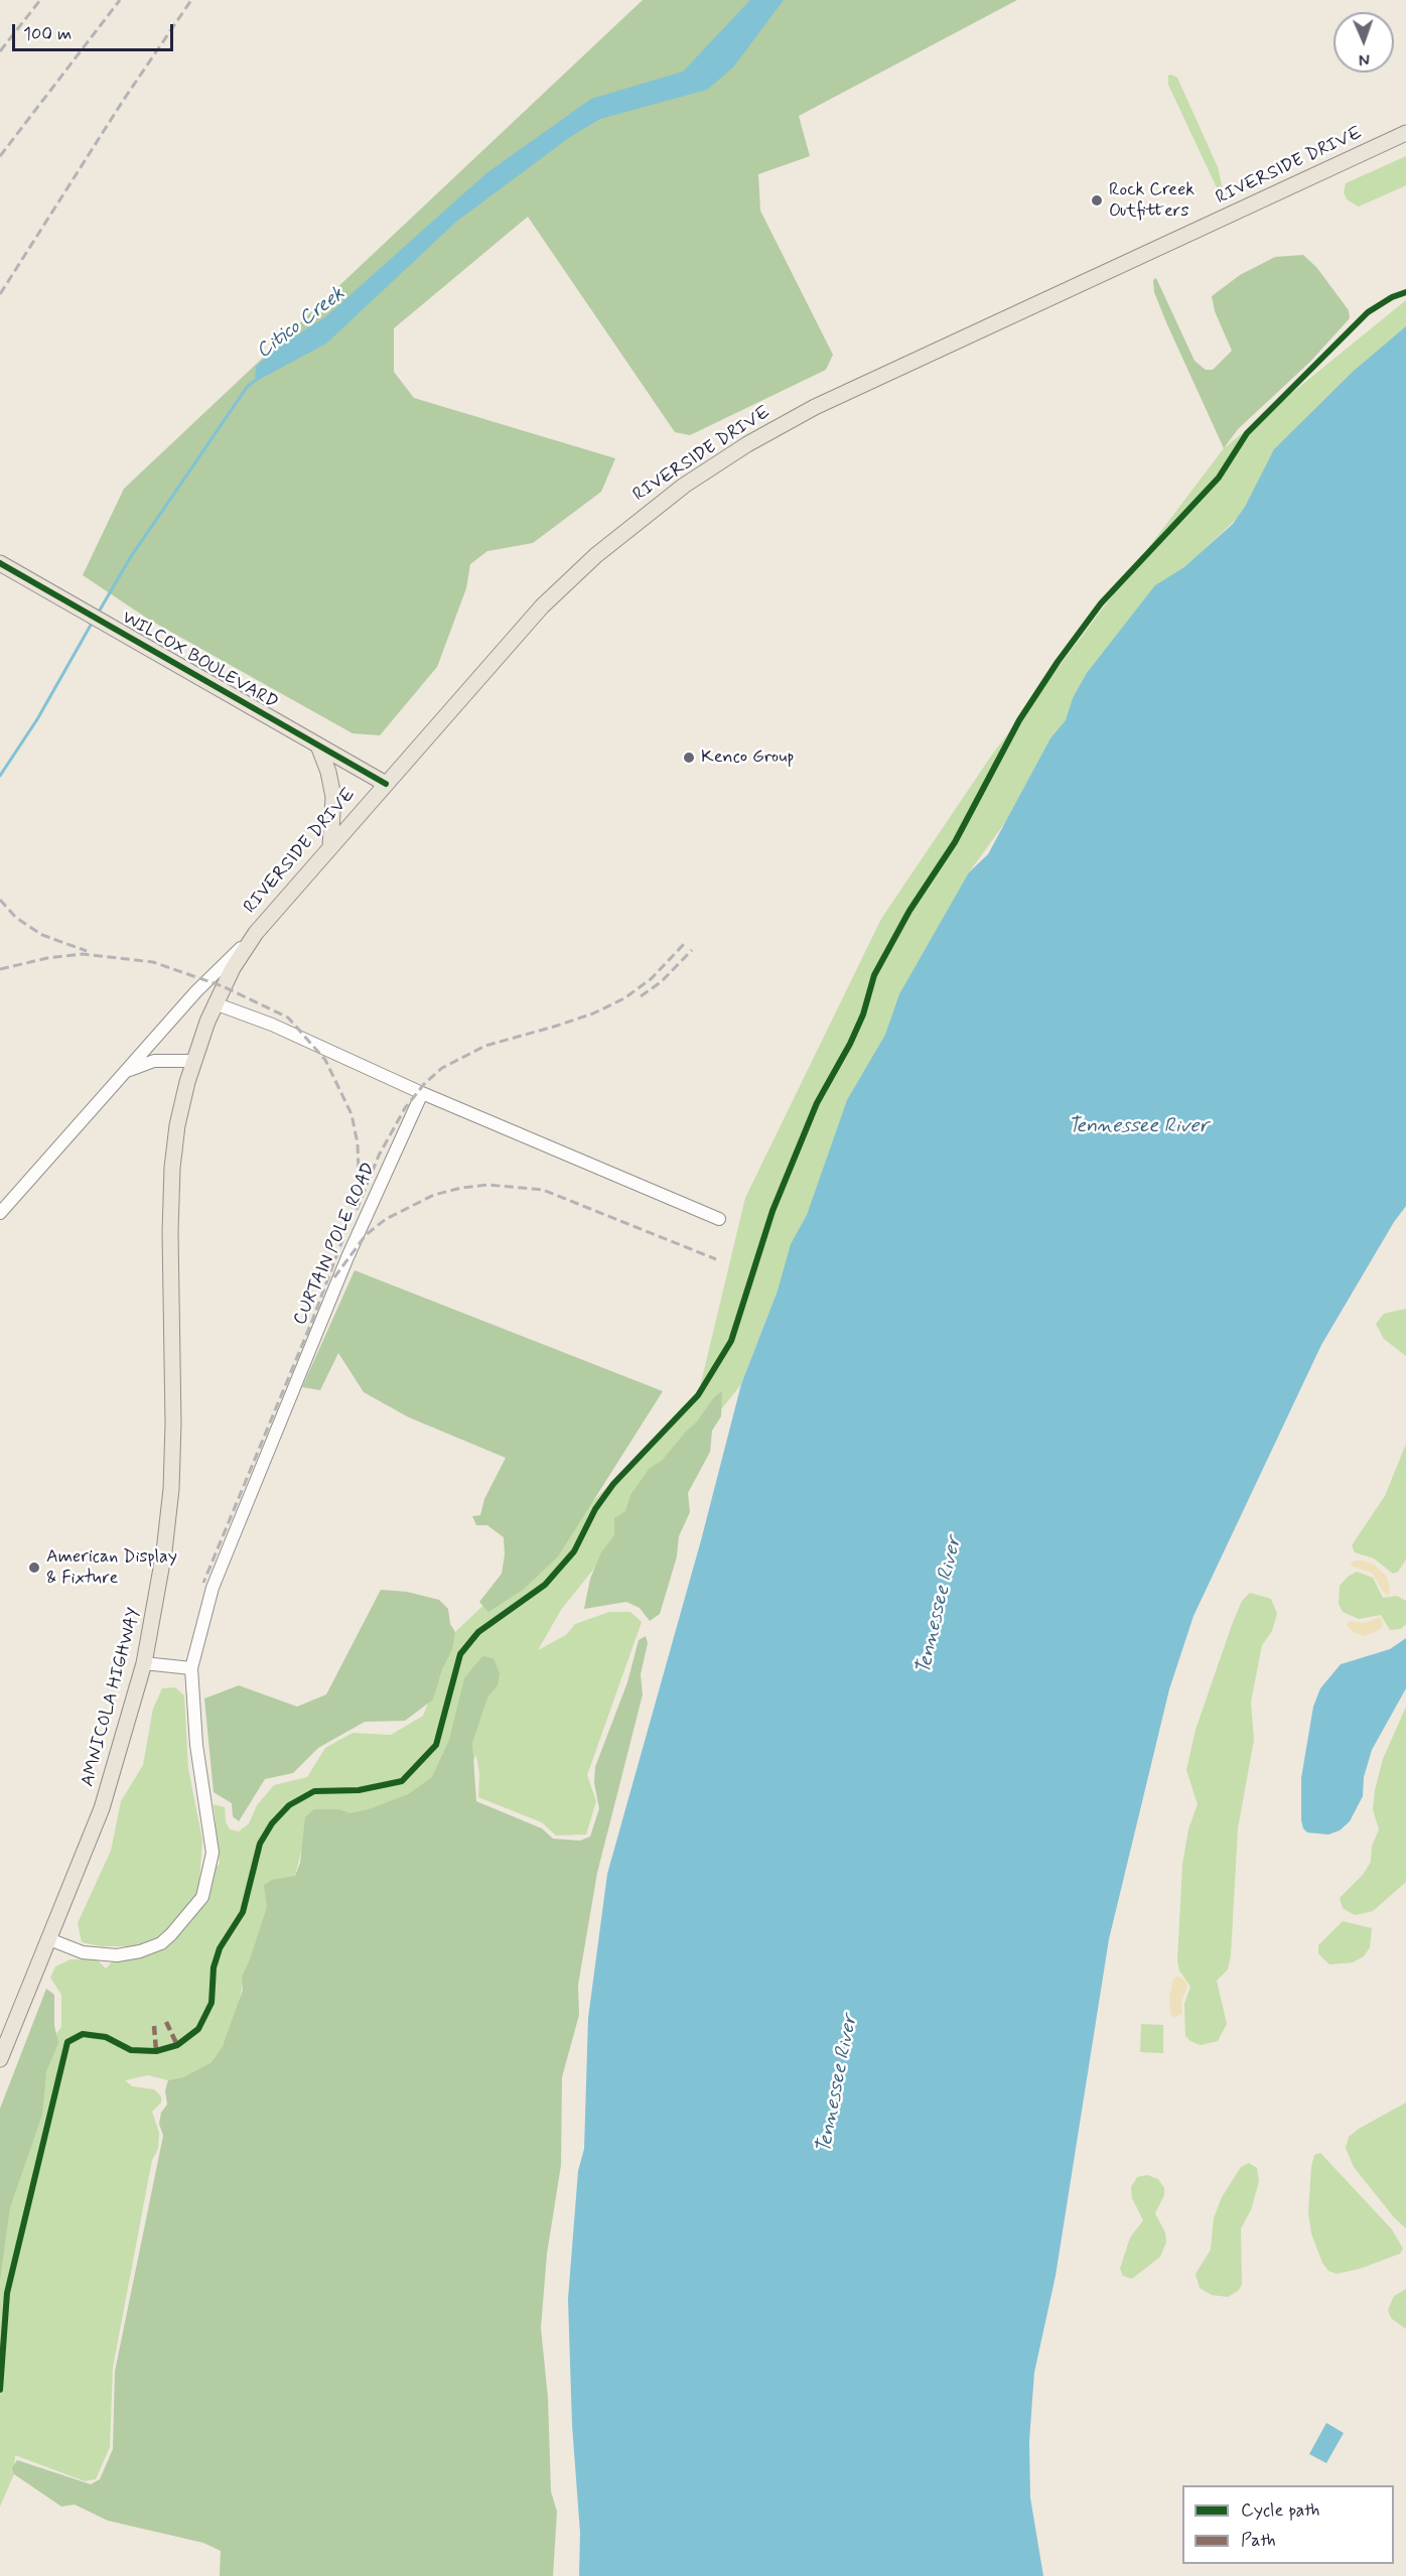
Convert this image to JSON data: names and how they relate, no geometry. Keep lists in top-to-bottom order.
{
  "streets": {
    "main road": ["RIVERSIDE DRIVE", "WILCOX BOULEVARD", "AMNICOLA HIGHWAY"],
    "street": ["CURTAIN POLE ROAD"]
  },
  "crossings": [
    ["RIVERSIDE DRIVE", "WILCOX BOULEVARD"],
    ["RIVERSIDE DRIVE", "AMNICOLA HIGHWAY"],
    ["CURTAIN POLE ROAD", "AMNICOLA HIGHWAY"]
  ],
  "water": ["Citico Creek", "Tennessee River"],
  "places": ["Rock Creek Outfitters", "Kenco Group", "American Display & Fixture"],
  "legend": ["Cycle path", "Path"],
  "scale_bar": "100 m",
  "north": "bottom"
}
